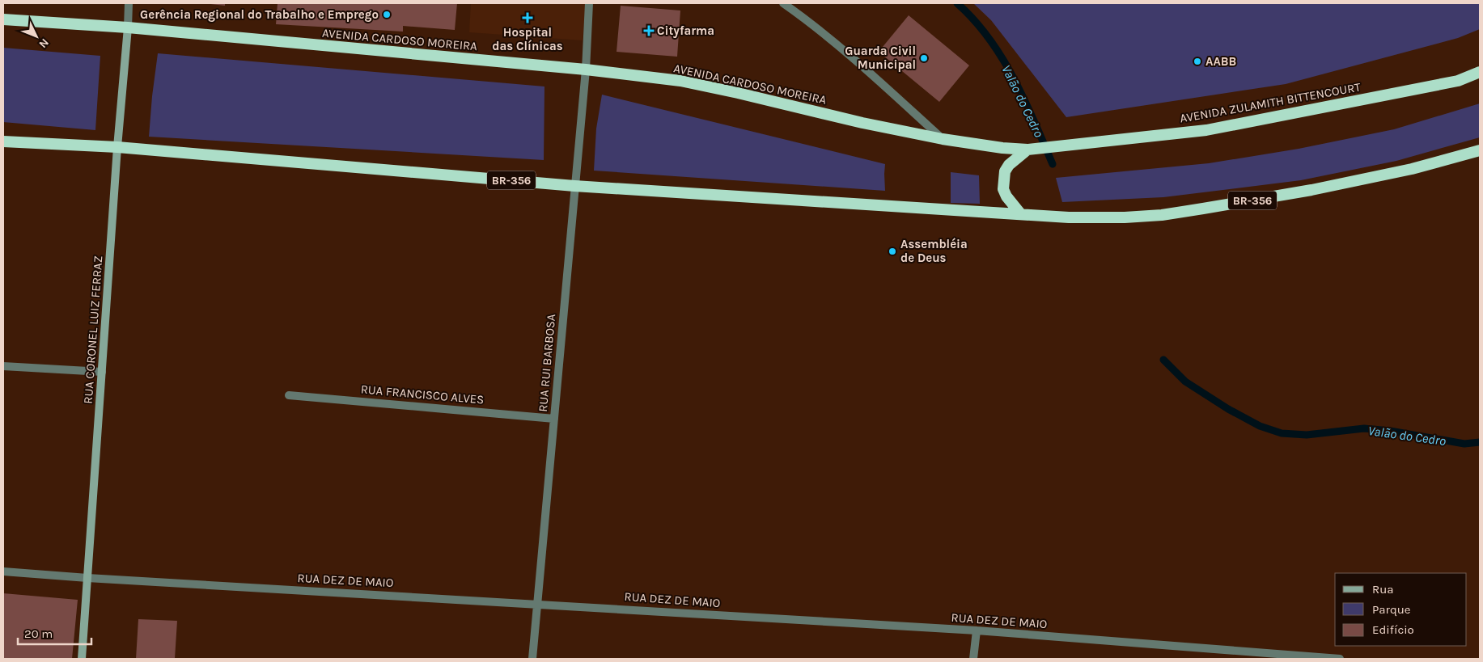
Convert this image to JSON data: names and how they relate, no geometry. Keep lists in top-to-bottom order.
{
  "streets": {
    "highway": ["AVENIDA CARDOSO MOREIRA", "AVENIDA ZULAMITH BITTENCOURT", "BR-356"],
    "main road": ["RUA CORONEL LUIZ FERRAZ"],
    "street": ["RUA RUI BARBOSA", "RUA FRANCISCO ALVES", "RUA DEZ DE MAIO"]
  },
  "crossings": [
    ["AVENIDA CARDOSO MOREIRA", "AVENIDA ZULAMITH BITTENCOURT"],
    ["AVENIDA CARDOSO MOREIRA", "RUA CORONEL LUIZ FERRAZ"],
    ["AVENIDA CARDOSO MOREIRA", "RUA RUI BARBOSA"],
    ["BR-356", "RUA CORONEL LUIZ FERRAZ"],
    ["BR-356", "RUA RUI BARBOSA"],
    ["RUA CORONEL LUIZ FERRAZ", "RUA DEZ DE MAIO"],
    ["RUA RUI BARBOSA", "RUA FRANCISCO ALVES"],
    ["RUA RUI BARBOSA", "RUA DEZ DE MAIO"]
  ],
  "water": ["Valão do Cedro"],
  "places": {
    "other": [
      "Gerência Regional do Trabalho e Emprego",
      "Guarda Civil Municipal",
      "AABB",
      "Assembléia de Deus"
    ],
    "health": ["Hospital das Clínicas", "Cityfarma"]
  },
  "legend": ["Rua", "Parque", "Edifício"],
  "scale_bar": "20 m",
  "north": "bottom right"
}
